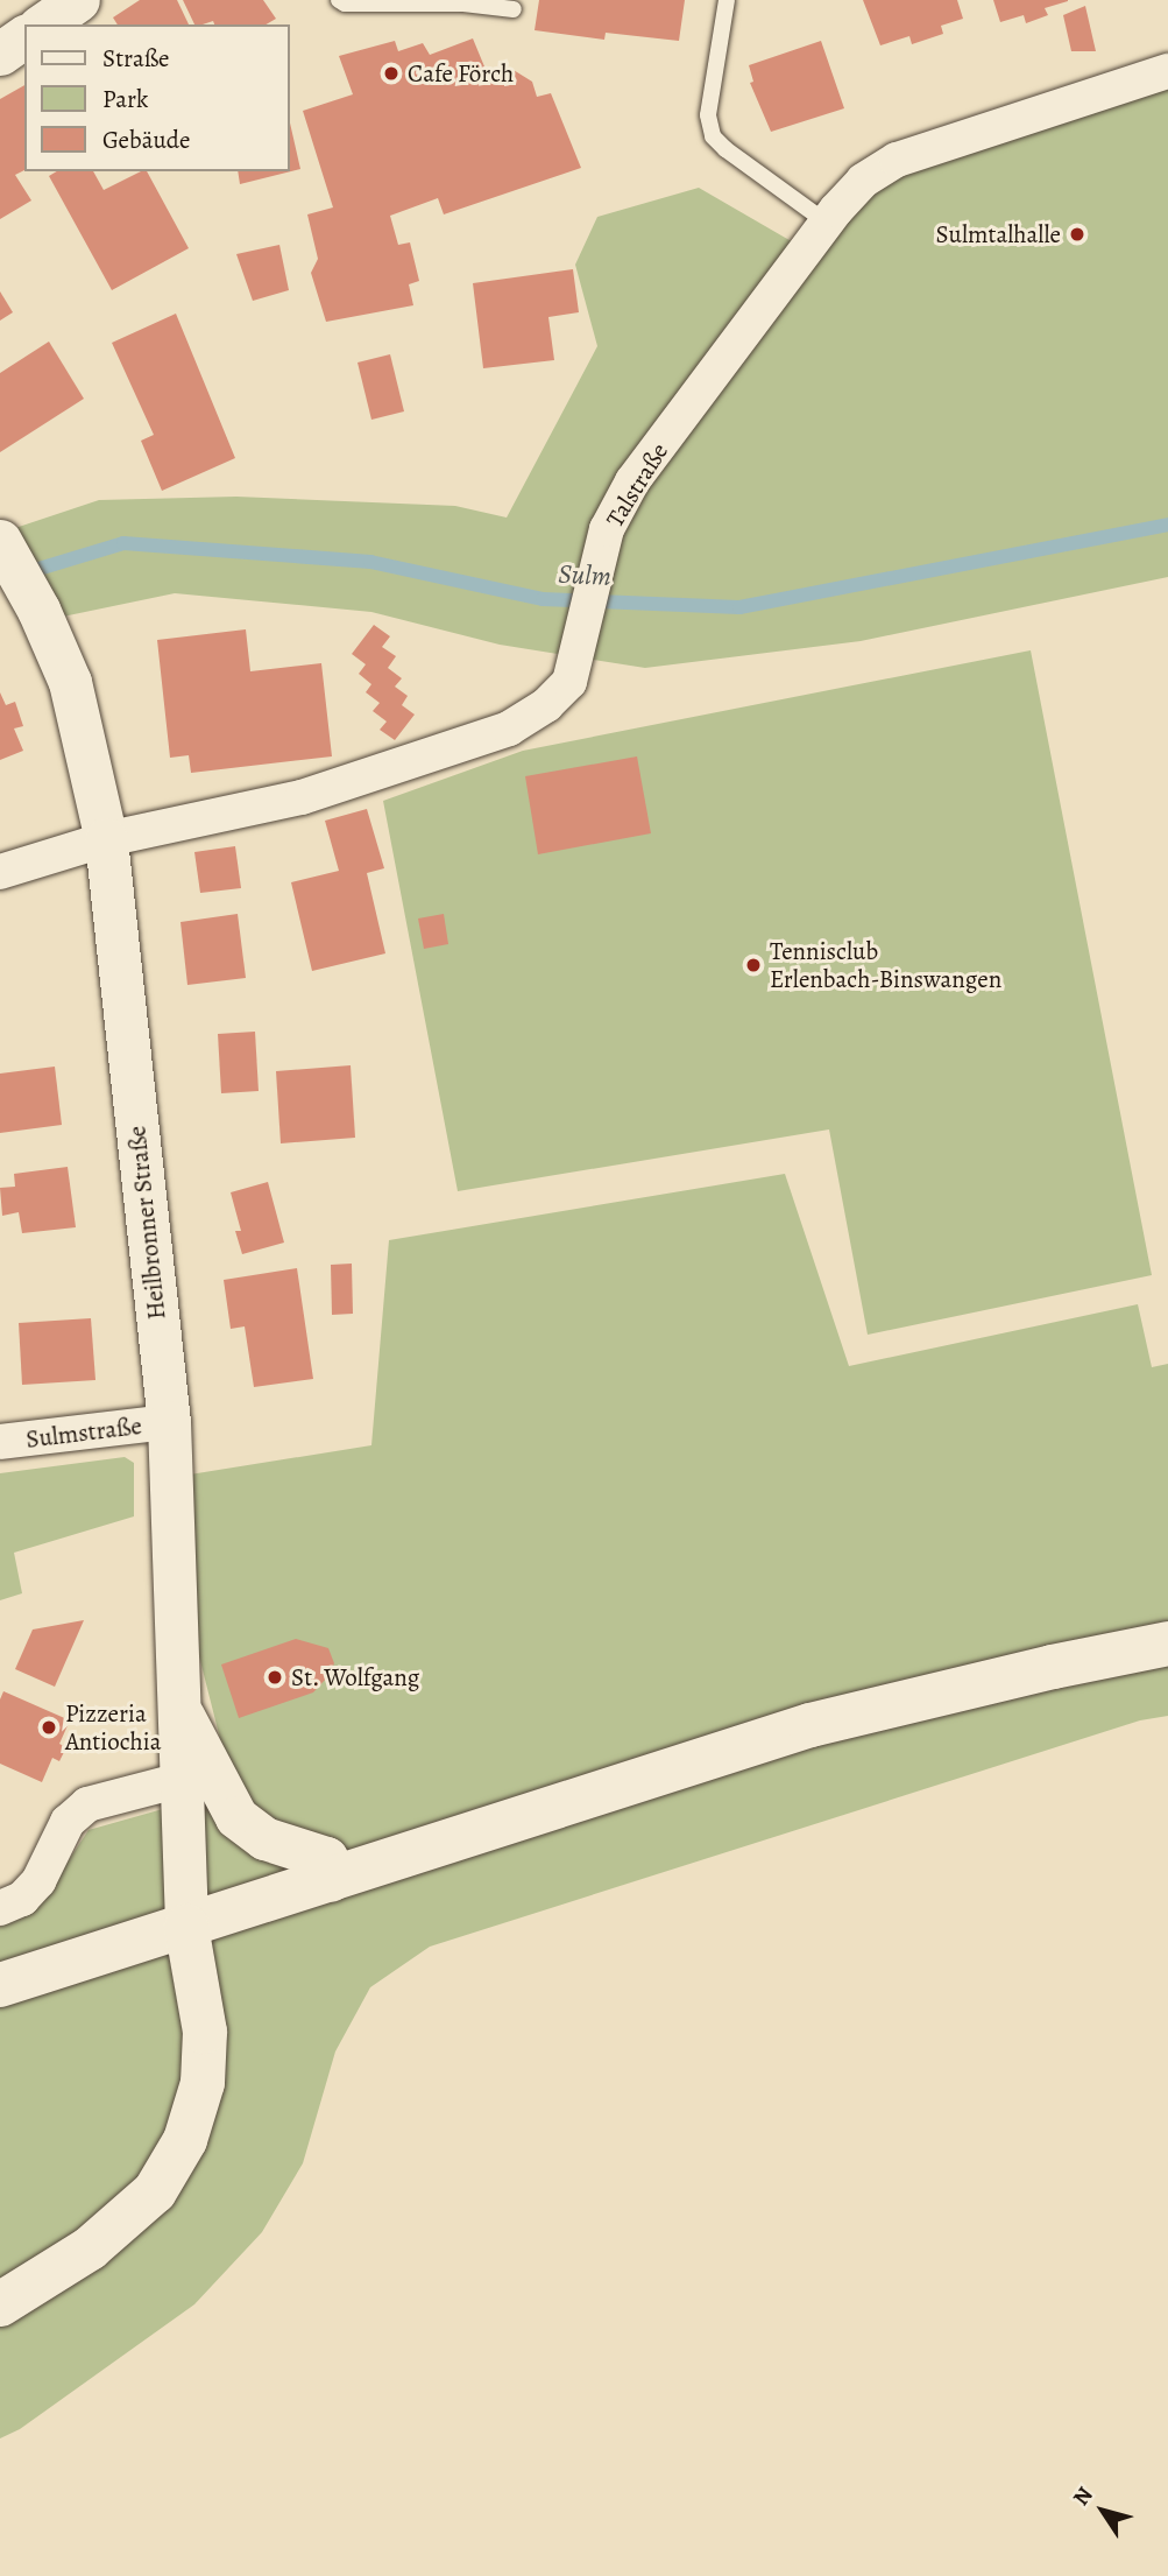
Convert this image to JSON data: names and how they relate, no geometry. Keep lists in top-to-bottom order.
{
  "streets": {
    "street": ["Talstraße", "Heilbronner Straße", "Sulmstraße"]
  },
  "crossings": [
    ["Talstraße", "Heilbronner Straße"],
    ["Heilbronner Straße", "Sulmstraße"]
  ],
  "water": ["Sulm"],
  "places": [
    "Cafe Förch",
    "Sulmtalhalle",
    "Tennisclub Erlenbach-Binswangen",
    "St. Wolfgang",
    "Pizzeria Antiochia"
  ],
  "legend": ["Straße", "Park", "Gebäude"],
  "north": "top left"
}
